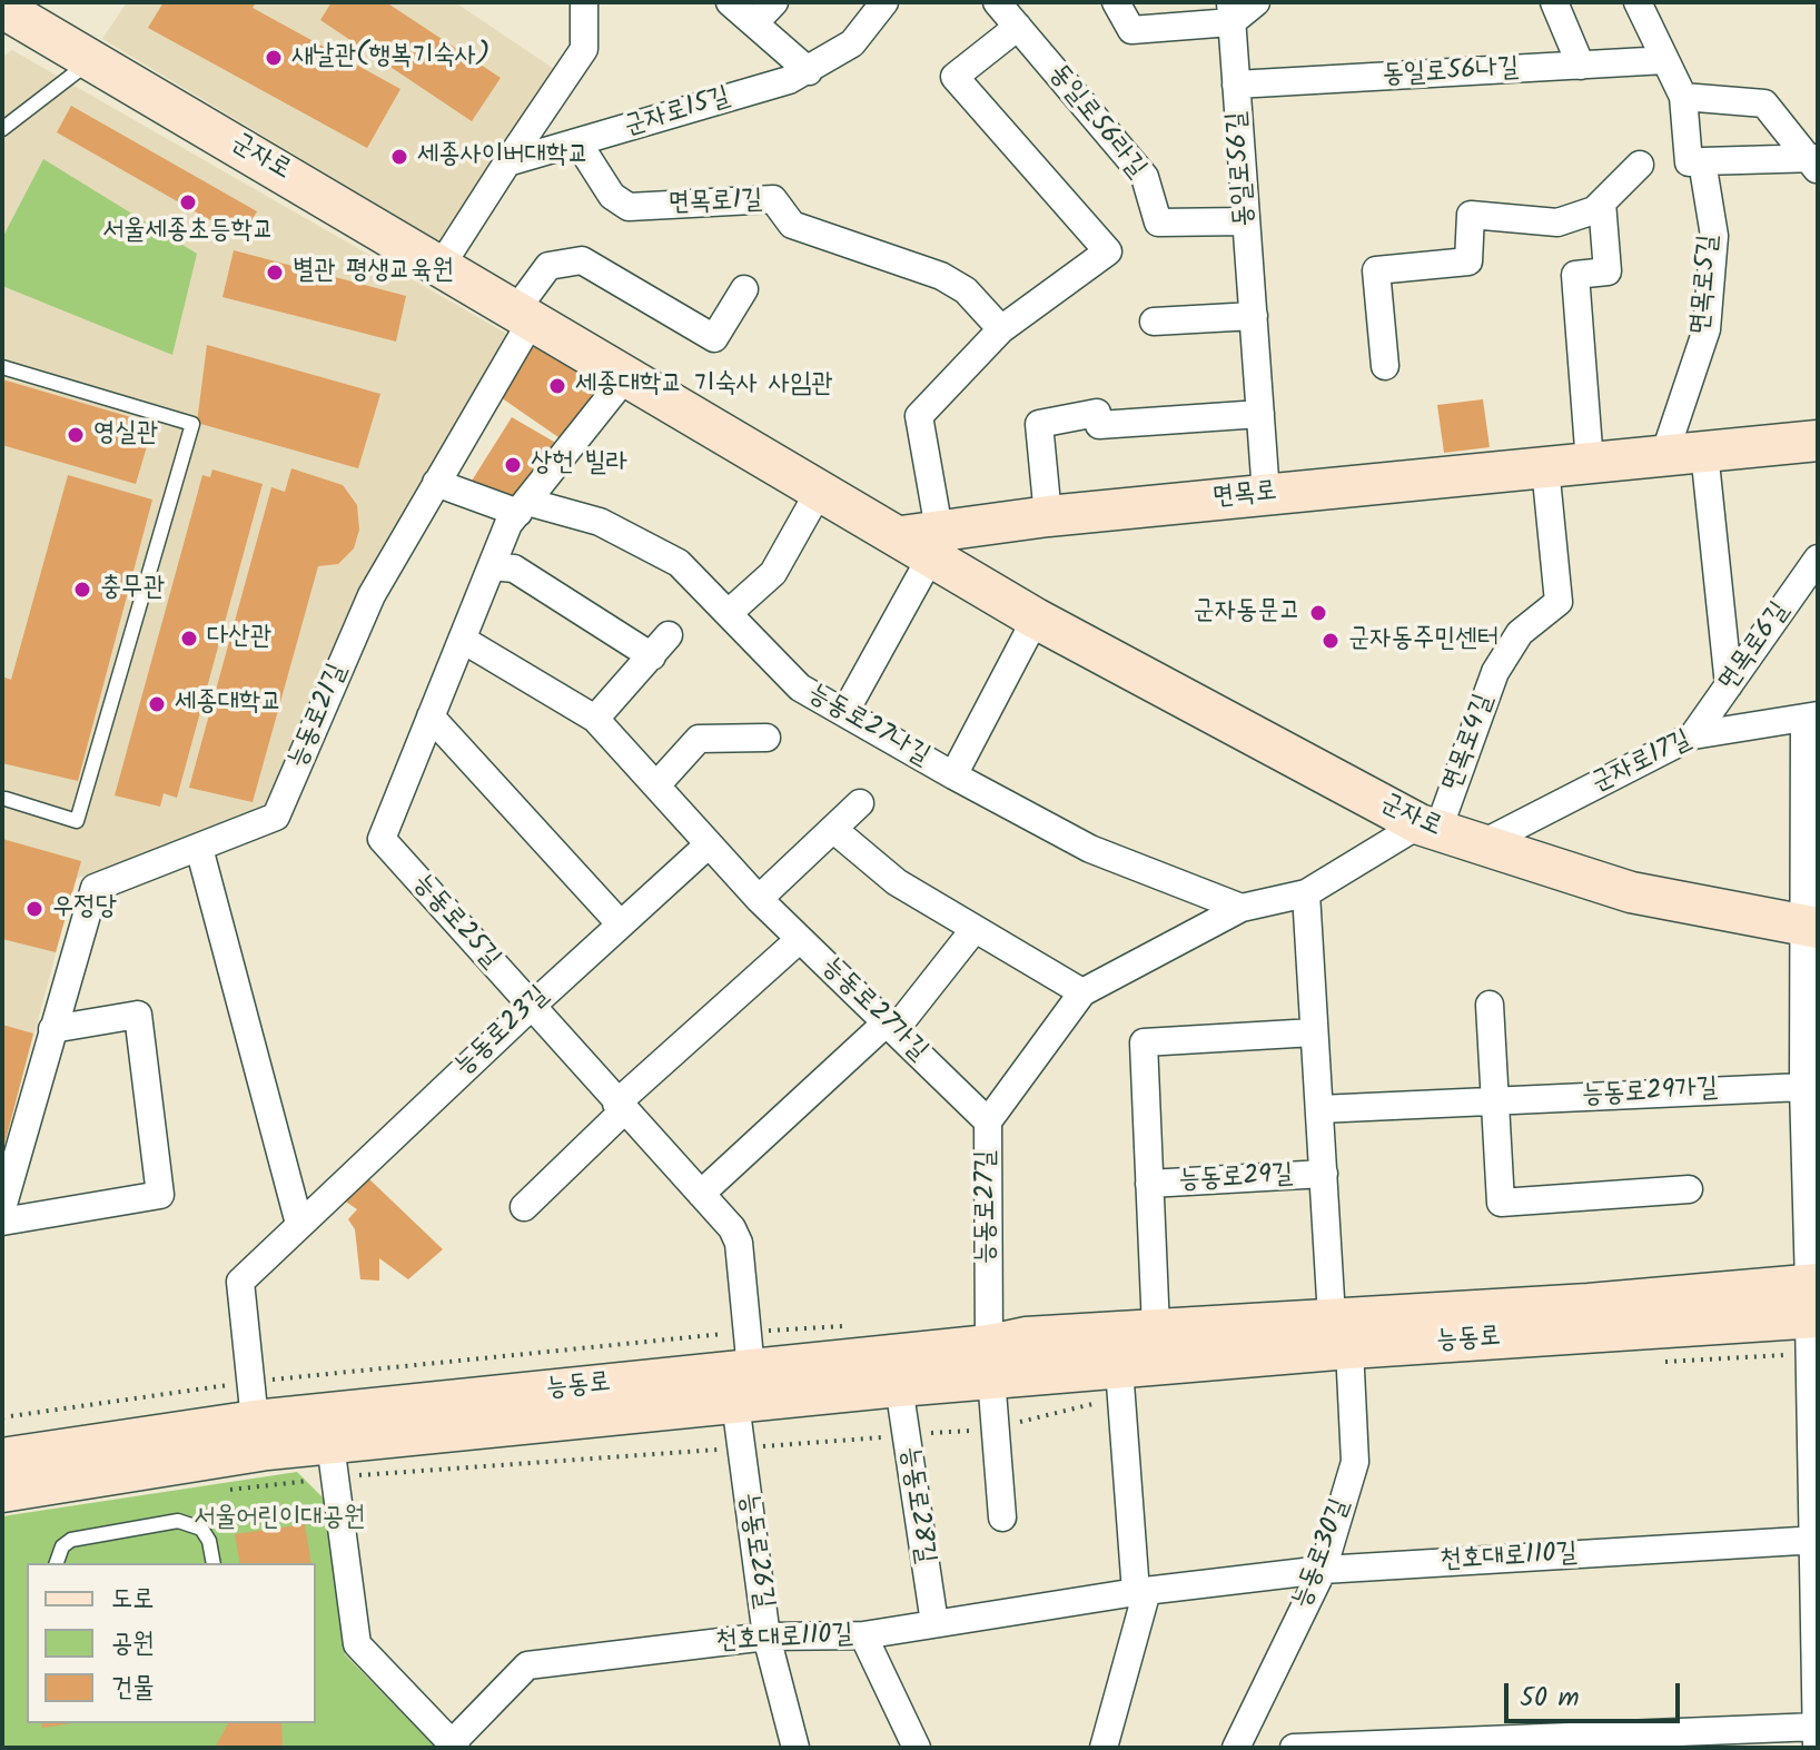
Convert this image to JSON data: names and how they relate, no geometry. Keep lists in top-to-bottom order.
{
  "streets": {
    "street": [
      "동일로56나길",
      "군자로15길",
      "동일로56라길",
      "군자로",
      "동일로56길",
      "면목로1길",
      "면목로5길",
      "면목로",
      "면목로6길",
      "능동로21길",
      "능동로27나길",
      "면목로4길",
      "군자로17길",
      "능동로25길",
      "능동로27가길",
      "능동로23길",
      "능동로29가길",
      "능동로29길",
      "능동로27길",
      "능동로",
      "능동로28길",
      "능동로26길",
      "능동로30길",
      "천호대로110길"
    ]
  },
  "crossings": [
    ["동일로56나길", "동일로56길"],
    ["동일로56나길", "면목로5길"],
    ["군자로15길", "면목로1길"],
    ["동일로56라길", "동일로56길"],
    ["군자로", "면목로"],
    ["군자로", "능동로21길"],
    ["군자로", "면목로4길"],
    ["군자로", "군자로17길"],
    ["군자로", "능동로25길"],
    ["군자로", "능동로27길"],
    ["동일로56길", "면목로"],
    ["면목로5길", "면목로"],
    ["면목로", "면목로4길"],
    ["면목로6길", "군자로17길"],
    ["능동로21길", "능동로27나길"],
    ["능동로27나길", "능동로25길"],
    ["능동로27나길", "능동로27길"],
    ["면목로4길", "능동로27길"],
    ["능동로25길", "능동로27가길"],
    ["능동로25길", "능동로23길"],
    ["능동로25길", "능동로"],
    ["능동로25길", "능동로26길"],
    ["능동로27가길", "능동로23길"],
    ["능동로27가길", "능동로27길"],
    ["능동로23길", "능동로"],
    ["능동로29가길", "능동로29길"],
    ["능동로29길", "능동로27길"],
    ["능동로29길", "능동로"],
    ["능동로29길", "능동로30길"],
    ["능동로27길", "능동로"],
    ["능동로", "능동로28길"],
    ["능동로", "능동로26길"],
    ["능동로", "능동로30길"],
    ["능동로28길", "천호대로110길"],
    ["능동로26길", "천호대로110길"],
    ["능동로30길", "천호대로110길"]
  ],
  "parks": ["서울어린이대공원"],
  "places": [
    "새날관(행복기숙사)",
    "세종사이버대학교",
    "서울세종초등학교",
    "별관 평생교육원",
    "세종대학교 기숙사 사임관",
    "영실관",
    "상헌 빌라",
    "충무관",
    "군자동문고",
    "다산관",
    "군자동주민센터",
    "세종대학교",
    "우정당"
  ],
  "legend": ["도로", "공원", "건물"],
  "scale_bar": "50 m"
}
